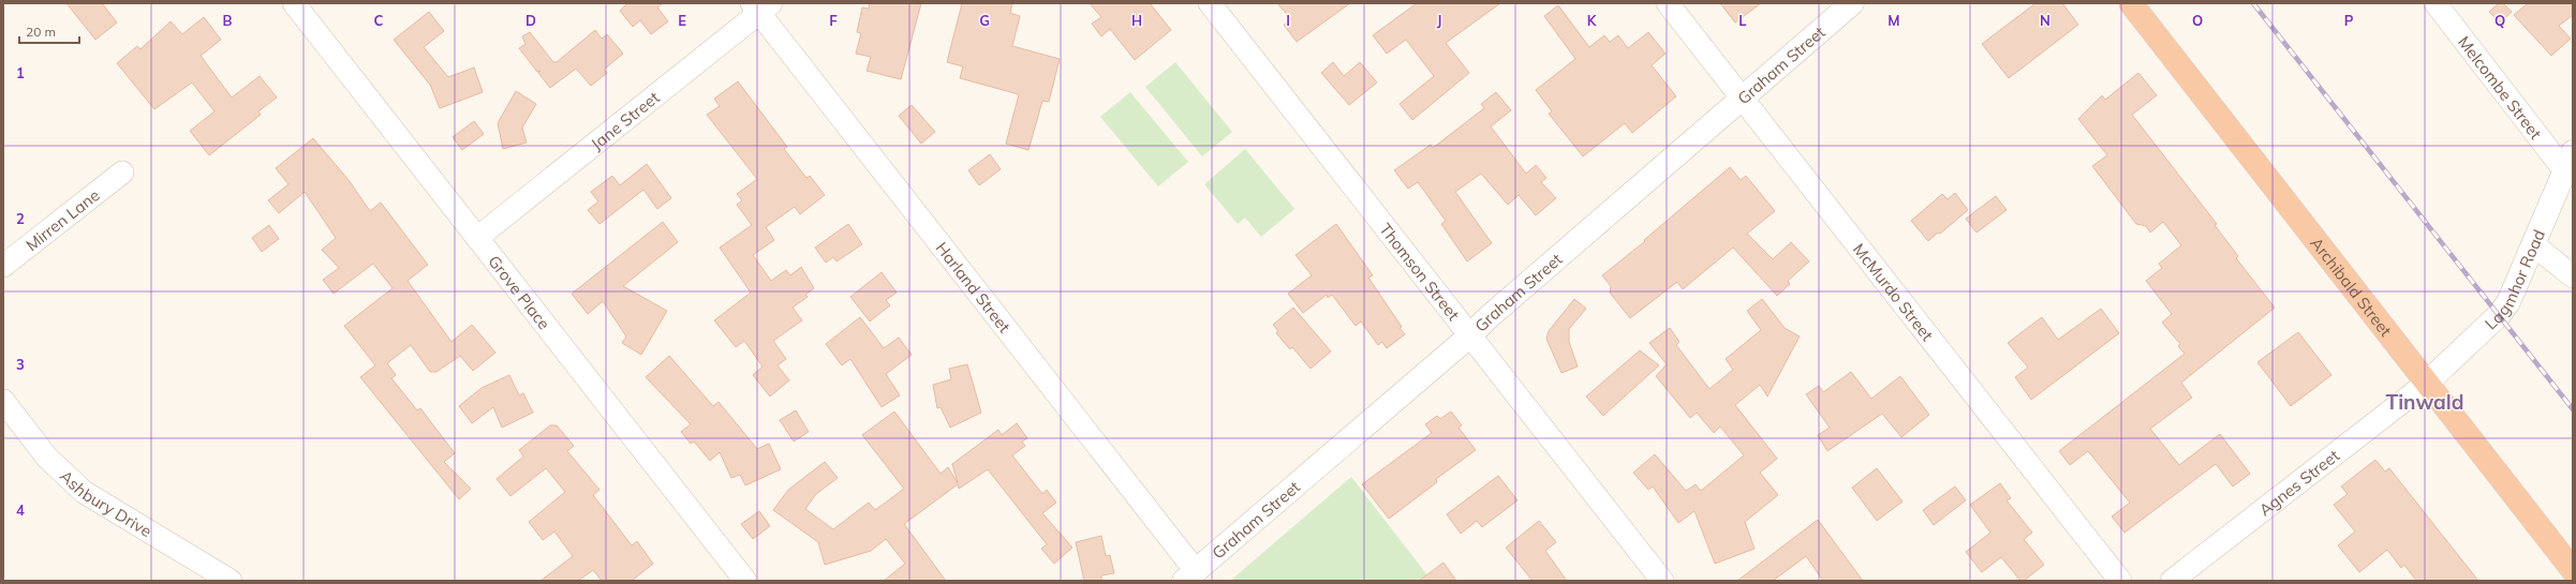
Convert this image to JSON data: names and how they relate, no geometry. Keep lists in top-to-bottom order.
{
  "streets": {
    "highway": ["Archibald Street"],
    "street": [
      "Graham Street",
      "Melcombe Street",
      "Jane Street",
      "Mirren Lane",
      "Thomson Street",
      "Lagmhor Road",
      "Harland Street",
      "Grove Place",
      "McMurdo Street",
      "Agnes Street",
      "Ashbury Drive"
    ]
  },
  "crossings": [
    ["Graham Street", "Thomson Street"],
    ["Graham Street", "Harland Street"],
    ["Graham Street", "McMurdo Street"],
    ["Melcombe Street", "Lagmhor Road"],
    ["Jane Street", "Harland Street"],
    ["Jane Street", "Grove Place"],
    ["Lagmhor Road", "Archibald Street"],
    ["Lagmhor Road", "Agnes Street"],
    ["Archibald Street", "Agnes Street"]
  ],
  "districts": ["Tinwald"],
  "scale_bar": "20 m",
  "grid": {
    "columns": [
      "B",
      "C",
      "D",
      "E",
      "F",
      "G",
      "H",
      "I",
      "J",
      "K",
      "L",
      "M",
      "N",
      "O",
      "P",
      "Q"
    ],
    "rows": [
      "1",
      "2",
      "3",
      "4"
    ]
  }
}
